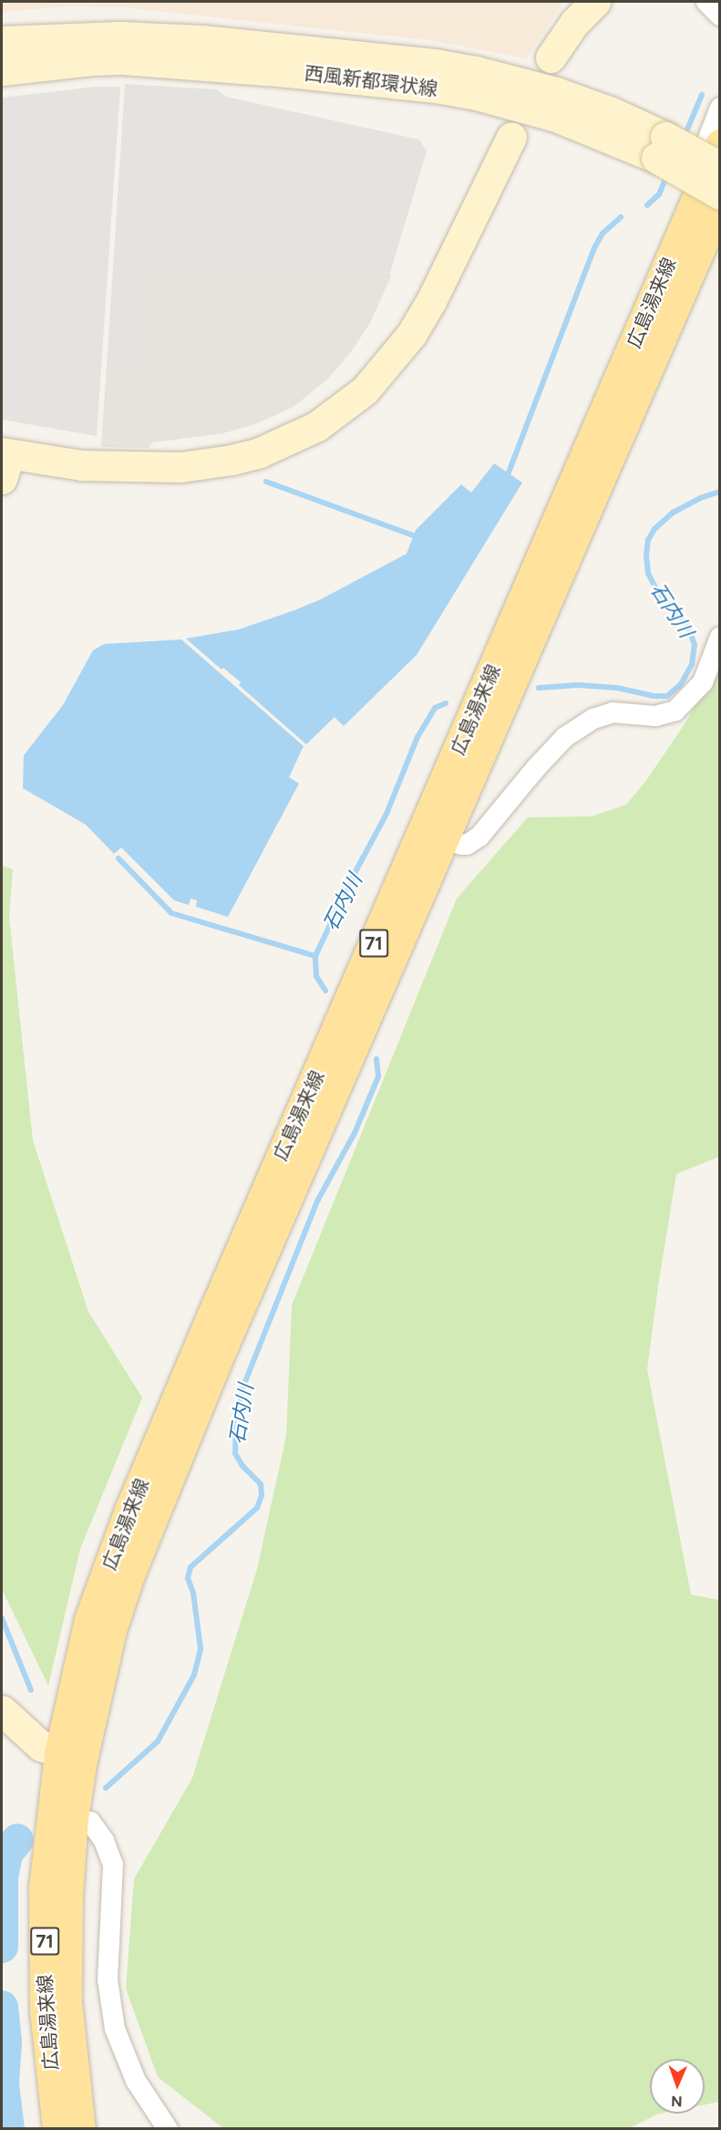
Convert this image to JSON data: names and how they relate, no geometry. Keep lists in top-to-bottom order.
{
  "streets": {
    "main road": ["広島湯来線", "71"],
    "street": ["西風新都環状線"]
  },
  "water": ["石内川"],
  "north": "bottom"
}
